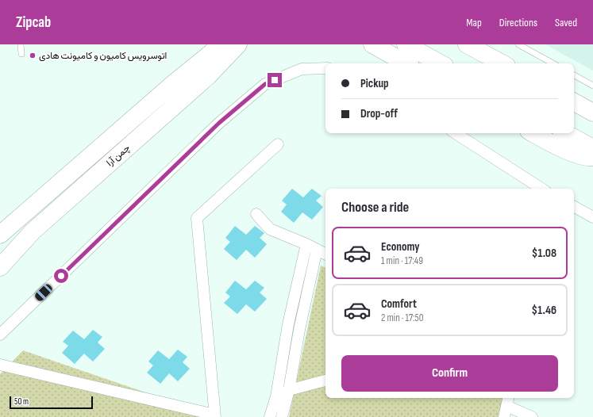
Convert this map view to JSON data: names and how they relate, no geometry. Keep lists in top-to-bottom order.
{
  "streets": {
    "main road": ["چمن آرا"]
  },
  "places": ["اتوسرویس کامیون و کامیونت هادی"],
  "scale_bar": "50 m",
  "page": {
    "header": "Zipcab",
    "nav": ["Map", "Directions", "Saved"],
    "banner": ["Pickup", "Drop-off"],
    "heading": "Choose a ride",
    "list": [
      {
        "name": "Economy",
        "note": "1 min · 17:49",
        "value": "$1.08"
      },
      {
        "name": "Comfort",
        "note": "2 min · 17:50",
        "value": "$1.46"
      }
    ],
    "buttons": "Confirm",
    "scale": "50 m"
  }
}
